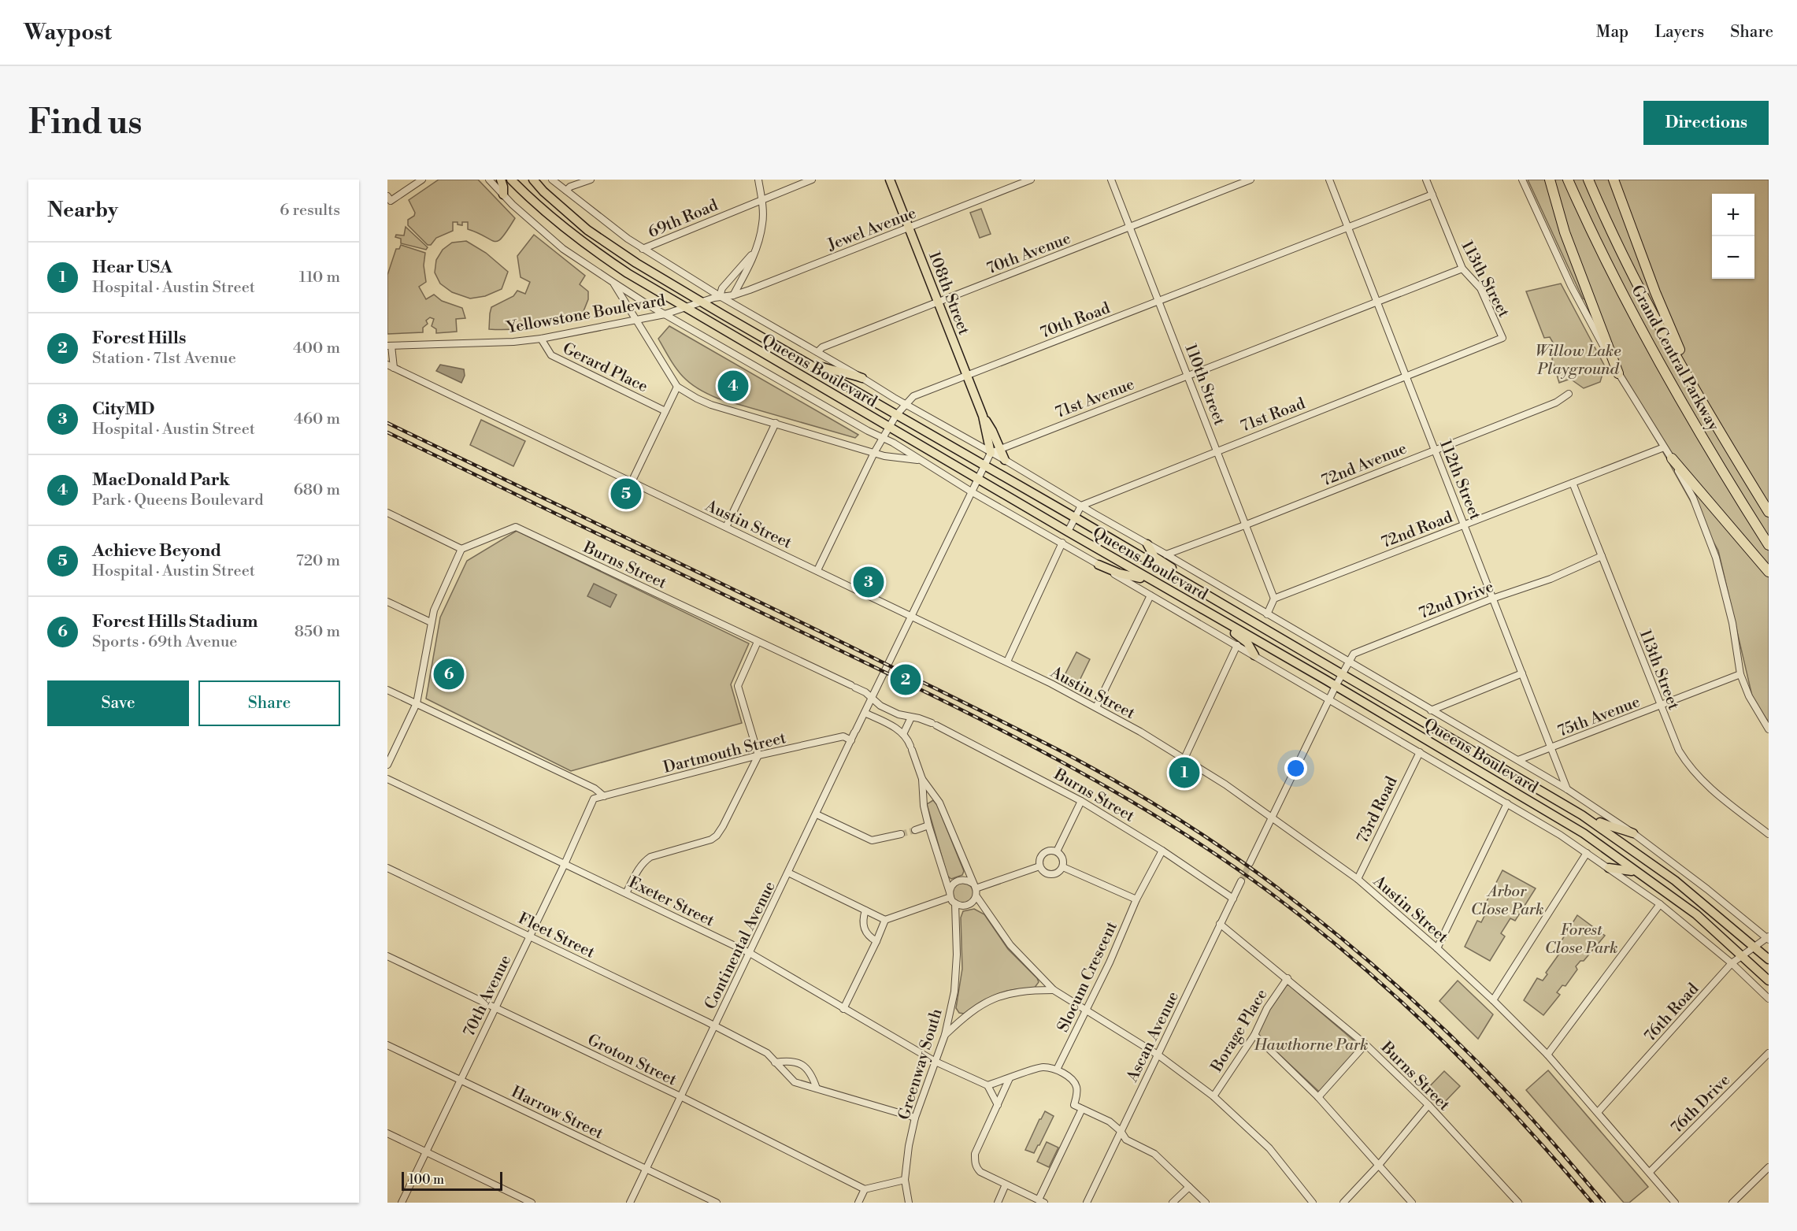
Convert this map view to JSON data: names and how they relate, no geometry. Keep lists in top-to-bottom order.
{
  "streets": {
    "highway": ["Grand Central Parkway"],
    "main road": ["108th Street", "Queens Boulevard"],
    "street": [
      "69th Road",
      "Jewel Avenue",
      "70th Avenue",
      "113th Street",
      "Yellowstone Boulevard",
      "70th Road",
      "Gerard Place",
      "110th Street",
      "71st Avenue",
      "71st Road",
      "72nd Avenue",
      "112th Street",
      "Austin Street",
      "72nd Road",
      "Burns Street",
      "72nd Drive",
      "75th Avenue",
      "Dartmouth Street",
      "73rd Road",
      "Exeter Street",
      "Fleet Street",
      "Continental Avenue",
      "Slocum Crescent",
      "76th Road",
      "Borage Place",
      "Ascan Avenue",
      "Groton Street",
      "Greenway South",
      "76th Drive",
      "Harrow Street"
    ]
  },
  "crossings": [
    ["69th Road", "Queens Boulevard"],
    ["Jewel Avenue", "108th Street"],
    ["Jewel Avenue", "Yellowstone Boulevard"],
    ["Jewel Avenue", "Queens Boulevard"],
    ["70th Avenue", "108th Street"],
    ["70th Avenue", "Queens Boulevard"],
    ["70th Avenue", "110th Street"],
    ["70th Avenue", "Dartmouth Street"],
    ["70th Avenue", "Exeter Street"],
    ["70th Avenue", "Fleet Street"],
    ["70th Avenue", "Groton Street"],
    ["70th Avenue", "Harrow Street"],
    ["113th Street", "70th Road"],
    ["113th Street", "71st Avenue"],
    ["113th Street", "71st Road"],
    ["113th Street", "72nd Road"],
    ["113th Street", "72nd Drive"],
    ["113th Street", "75th Avenue"],
    ["108th Street", "70th Road"],
    ["108th Street", "Queens Boulevard"],
    ["108th Street", "71st Avenue"],
    ["Yellowstone Boulevard", "Gerard Place"],
    ["Yellowstone Boulevard", "Queens Boulevard"],
    ["70th Road", "Queens Boulevard"],
    ["70th Road", "110th Street"],
    ["70th Road", "112th Street"],
    ["70th Road", "Austin Street"],
    ["Queens Boulevard", "71st Avenue"],
    ["Queens Boulevard", "71st Road"],
    ["Queens Boulevard", "72nd Avenue"],
    ["Queens Boulevard", "112th Street"],
    ["Queens Boulevard", "72nd Drive"],
    ["Queens Boulevard", "75th Avenue"],
    ["Queens Boulevard", "73rd Road"],
    ["Queens Boulevard", "76th Road"],
    ["110th Street", "71st Avenue"],
    ["110th Street", "71st Road"],
    ["110th Street", "72nd Avenue"],
    ["110th Street", "72nd Road"],
    ["71st Avenue", "112th Street"],
    ["71st Road", "112th Street"],
    ["72nd Avenue", "112th Street"],
    ["112th Street", "72nd Road"],
    ["112th Street", "72nd Drive"],
    ["112th Street", "75th Avenue"],
    ["Austin Street", "73rd Road"],
    ["Austin Street", "76th Road"],
    ["Austin Street", "76th Drive"],
    ["Burns Street", "Continental Avenue"],
    ["Burns Street", "Slocum Crescent"],
    ["Burns Street", "Borage Place"],
    ["Burns Street", "Ascan Avenue"],
    ["Dartmouth Street", "Continental Avenue"],
    ["Exeter Street", "Continental Avenue"],
    ["Exeter Street", "Greenway South"],
    ["Fleet Street", "Continental Avenue"],
    ["Fleet Street", "Greenway South"],
    ["Continental Avenue", "Groton Street"],
    ["Continental Avenue", "Harrow Street"]
  ],
  "parks": [
    "Willow Lake Playground",
    "Arbor Close Park",
    "Forest Close Park",
    "Hawthorne Park"
  ],
  "scale_bar": "100 m",
  "page": {
    "header": "Waypost",
    "nav": ["Map", "Layers", "Share"],
    "buttons": [
      "Directions",
      ["Save", "Share"]
    ],
    "title": "Find us",
    "heading": ["Nearby", "6 results"],
    "map_buttons": ["+", "−"],
    "list": [
      {
        "mark": "1",
        "name": "Hear USA",
        "note": "Hospital · Austin Street",
        "value": "110 m"
      },
      {
        "mark": "2",
        "name": "Forest Hills",
        "note": "Station · 71st Avenue",
        "value": "400 m"
      },
      {
        "mark": "3",
        "name": "CityMD",
        "note": "Hospital · Austin Street",
        "value": "460 m"
      },
      {
        "mark": "4",
        "name": "MacDonald Park",
        "note": "Park · Queens Boulevard",
        "value": "680 m"
      },
      {
        "mark": "5",
        "name": "Achieve Beyond",
        "note": "Hospital · Austin Street",
        "value": "720 m"
      },
      {
        "mark": "6",
        "name": "Forest Hills Stadium",
        "note": "Sports · 69th Avenue",
        "value": "850 m"
      }
    ],
    "pins": [
      "4",
      "5",
      "3",
      "6",
      "2",
      "1"
    ],
    "scale": "100 m"
  }
}
